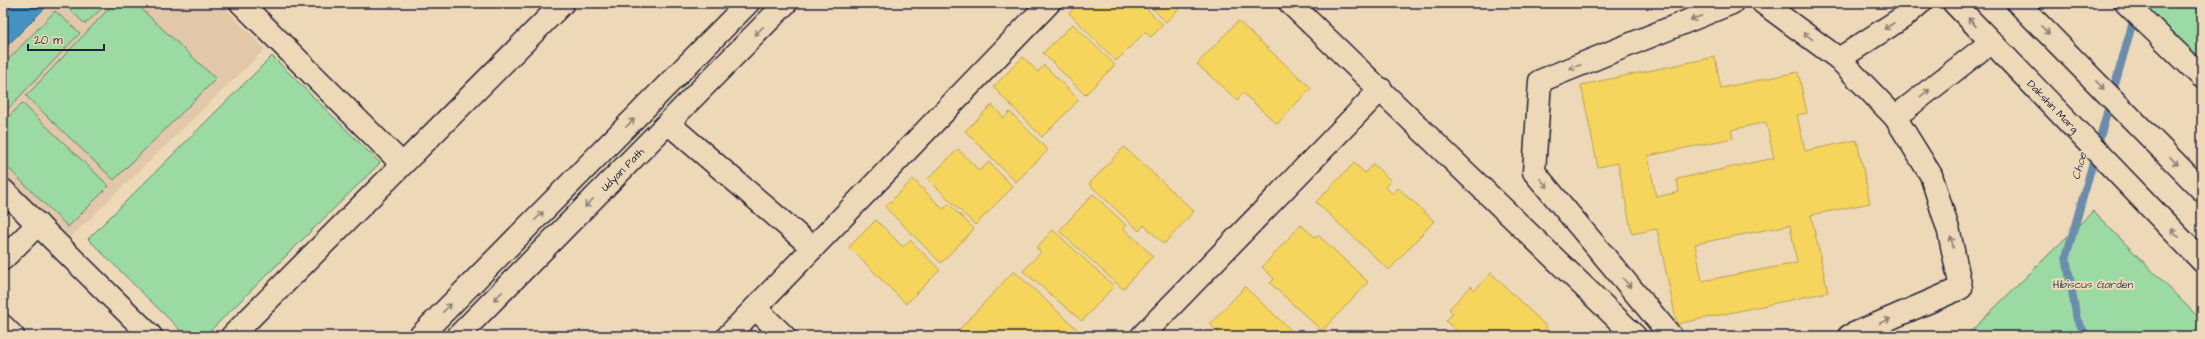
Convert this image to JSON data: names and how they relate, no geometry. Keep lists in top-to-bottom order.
{
  "streets": {
    "street": ["Dakshin Marg", "Udyan Path"]
  },
  "water": ["Choe"],
  "parks": ["Hibiscus Garden"],
  "scale_bar": "20 m"
}
